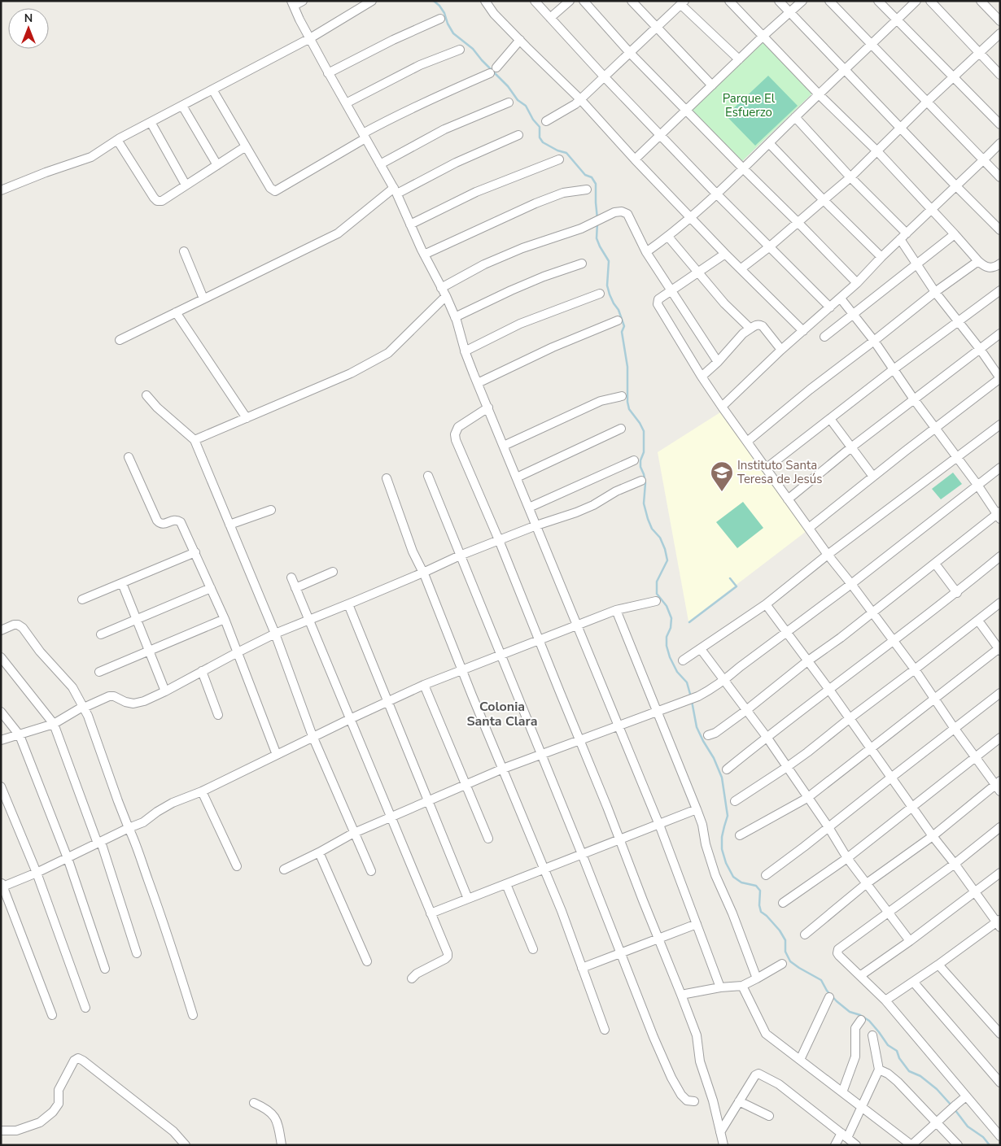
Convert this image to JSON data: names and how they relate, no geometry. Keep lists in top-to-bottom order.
{
  "districts": ["Colonia Santa Clara"],
  "parks": ["Parque El Esfuerzo"],
  "places": {
    "school or university": ["Instituto Santa Teresa de Jesús"]
  },
  "north": "top"
}
